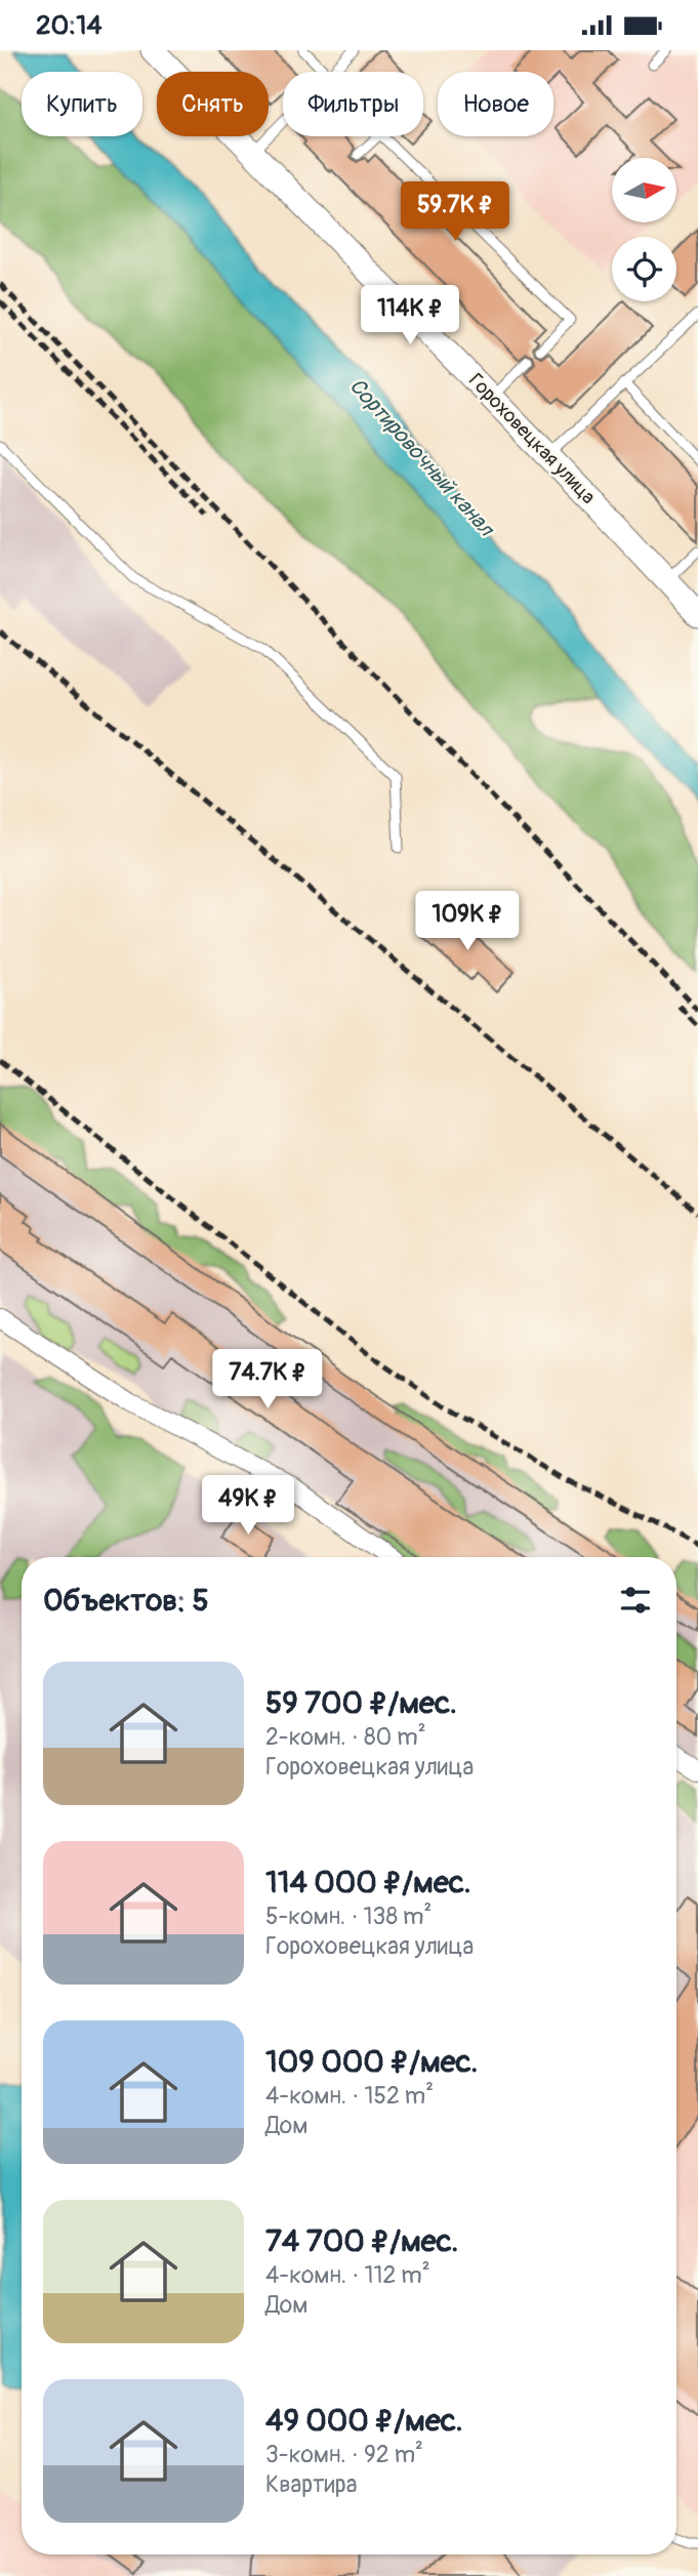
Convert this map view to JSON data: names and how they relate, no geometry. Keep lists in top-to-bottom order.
{
  "streets": {
    "street": ["Гороховецкая улица"]
  },
  "water": ["Сортировочный канал"],
  "north": "right",
  "page": {
    "status": "20:14",
    "chip": [
      "Купить",
      "Снять",
      "Фильтры",
      "Новое"
    ],
    "price": [
      "59.7K ₽",
      "114K ₽",
      "109K ₽",
      "74.7K ₽",
      "49K ₽"
    ],
    "heading": "Объектов: 5",
    "list": [
      {
        "name": "59 700 ₽/мес.",
        "note": "2-комн. · 80 m² · Гороховецкая улица"
      },
      {
        "name": "114 000 ₽/мес.",
        "note": "5-комн. · 138 m² · Гороховецкая улица"
      },
      {
        "name": "109 000 ₽/мес.",
        "note": "4-комн. · 152 m² · Дом"
      },
      {
        "name": "74 700 ₽/мес.",
        "note": "4-комн. · 112 m² · Дом"
      },
      {
        "name": "49 000 ₽/мес.",
        "note": "3-комн. · 92 m² · Квартира"
      }
    ]
  }
}
